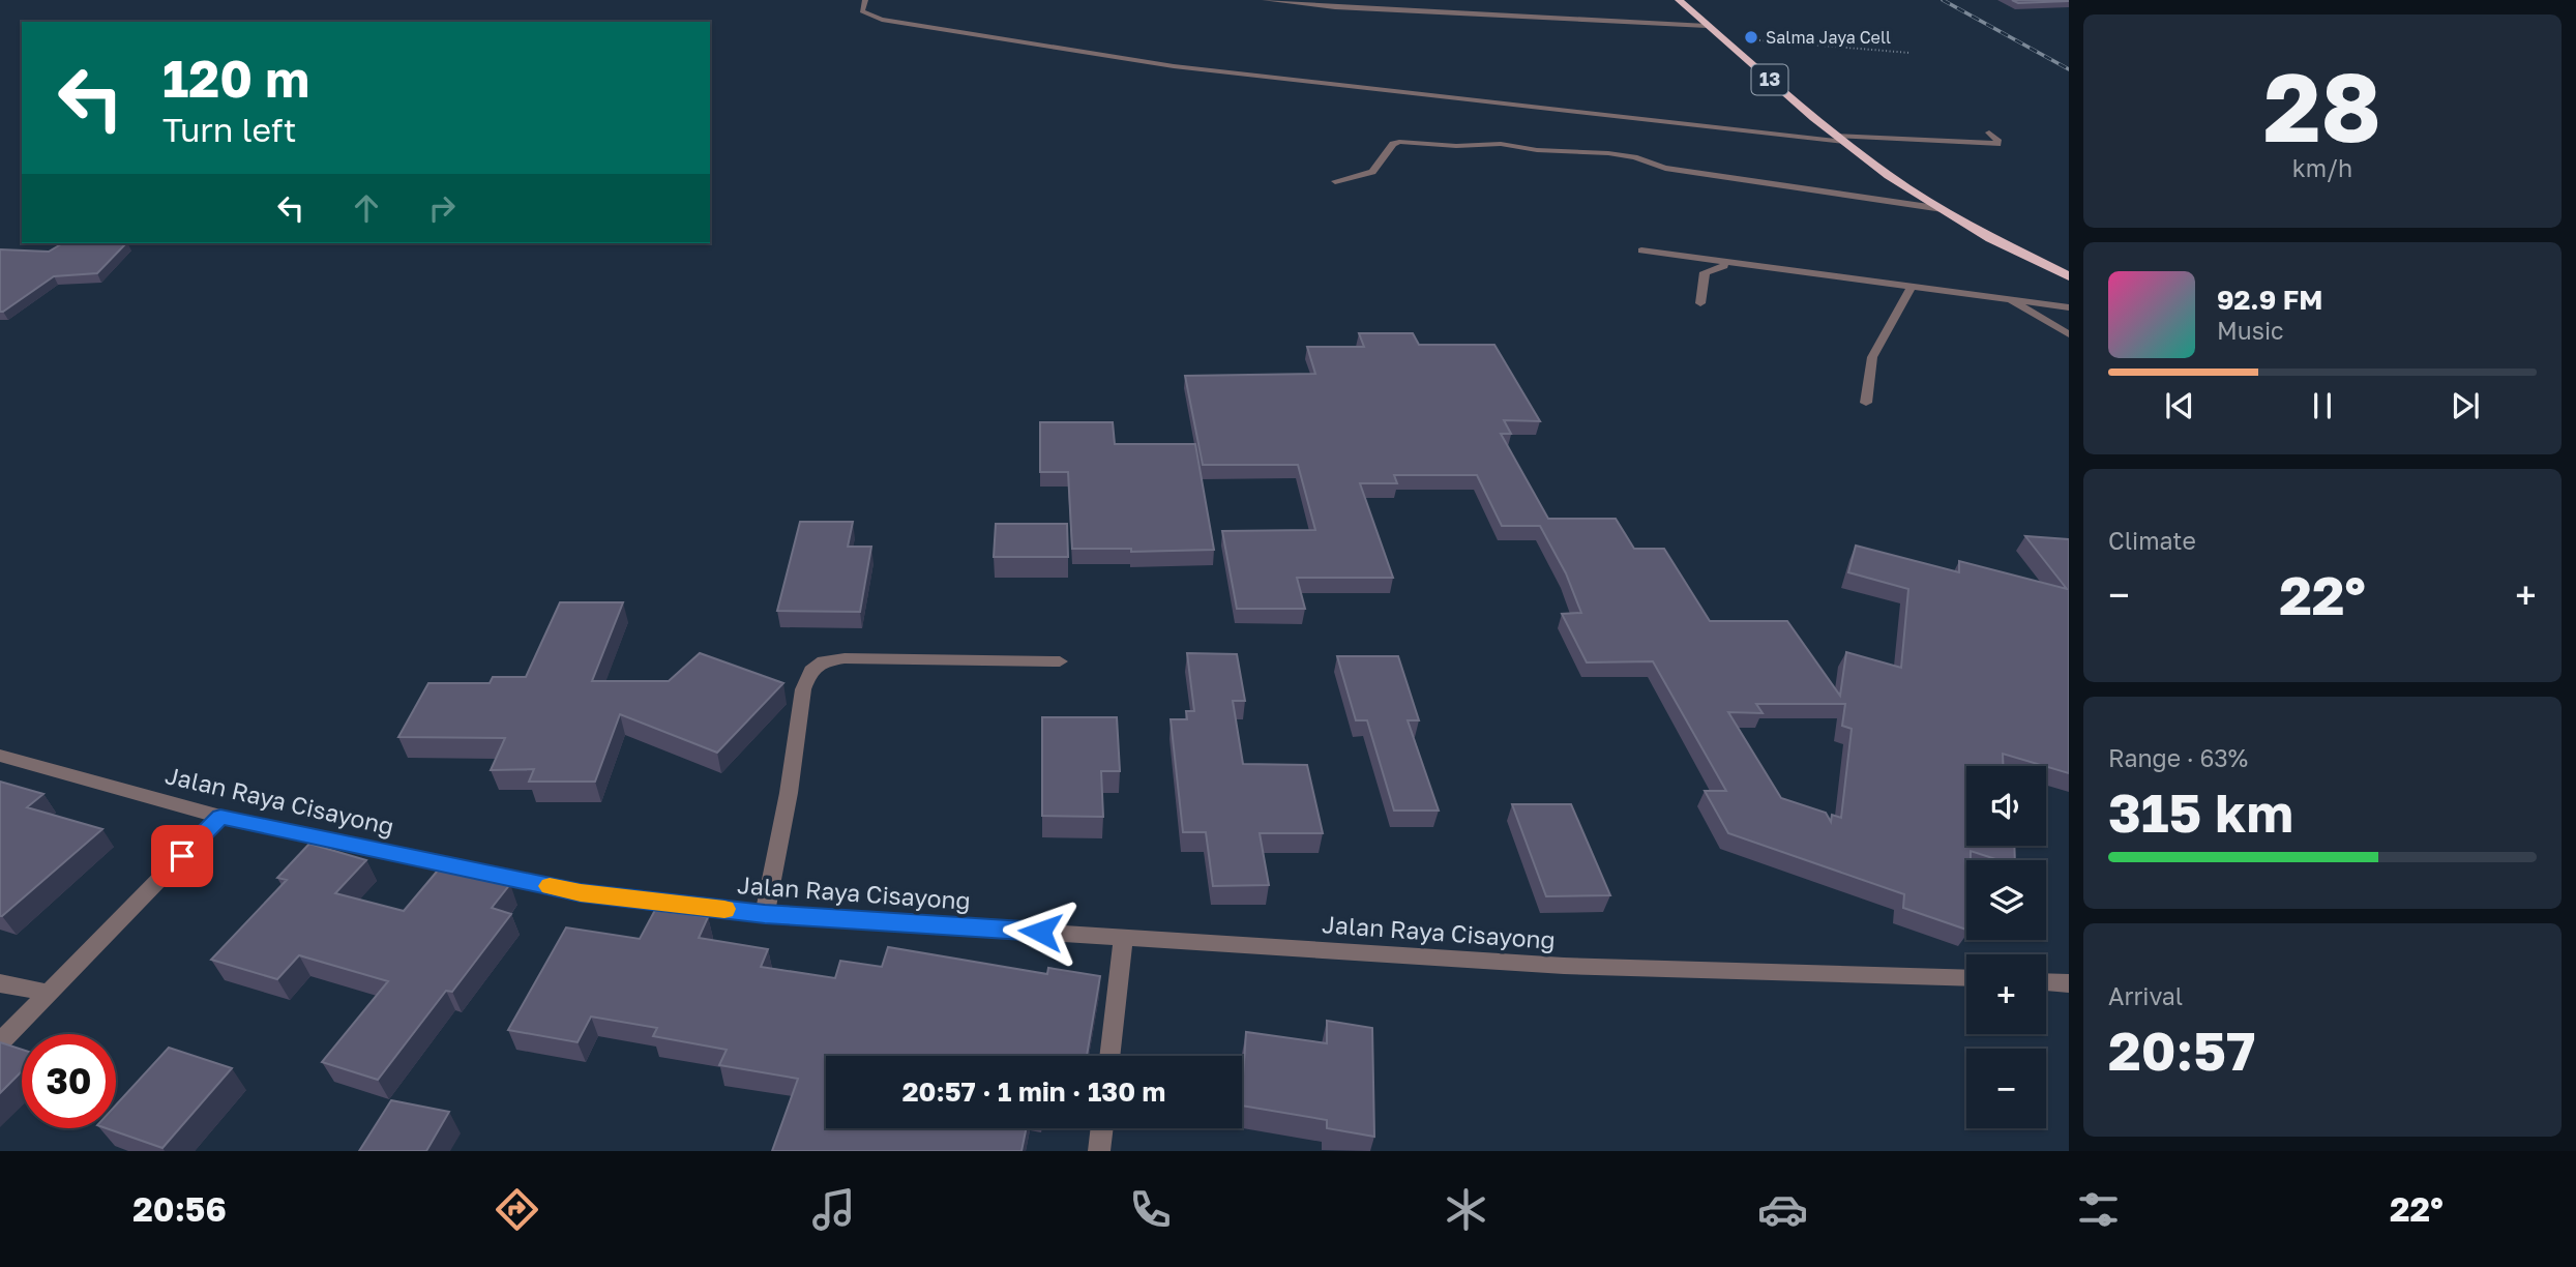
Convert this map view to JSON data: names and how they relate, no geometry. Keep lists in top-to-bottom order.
{
  "streets": {
    "highway": ["13"],
    "street": ["Jalan Raya Cisayong"]
  },
  "places": ["Salma Jaya Cell"],
  "page": {
    "tile": [
      ["28", "km/h"],
      "Climate",
      ["Range · 63%", "315 km"],
      ["Arrival", "20:57"]
    ],
    "turn": ["120 m", "Turn left"],
    "song": ["92.9 FM", "Music"],
    "heat": ["−", "22°", "+"],
    "map_buttons": ["+", "−"],
    "limit": "30",
    "trip": "20:57 · 1 min · 130 m",
    "tabs": ["20:56", "22°"]
  }
}
